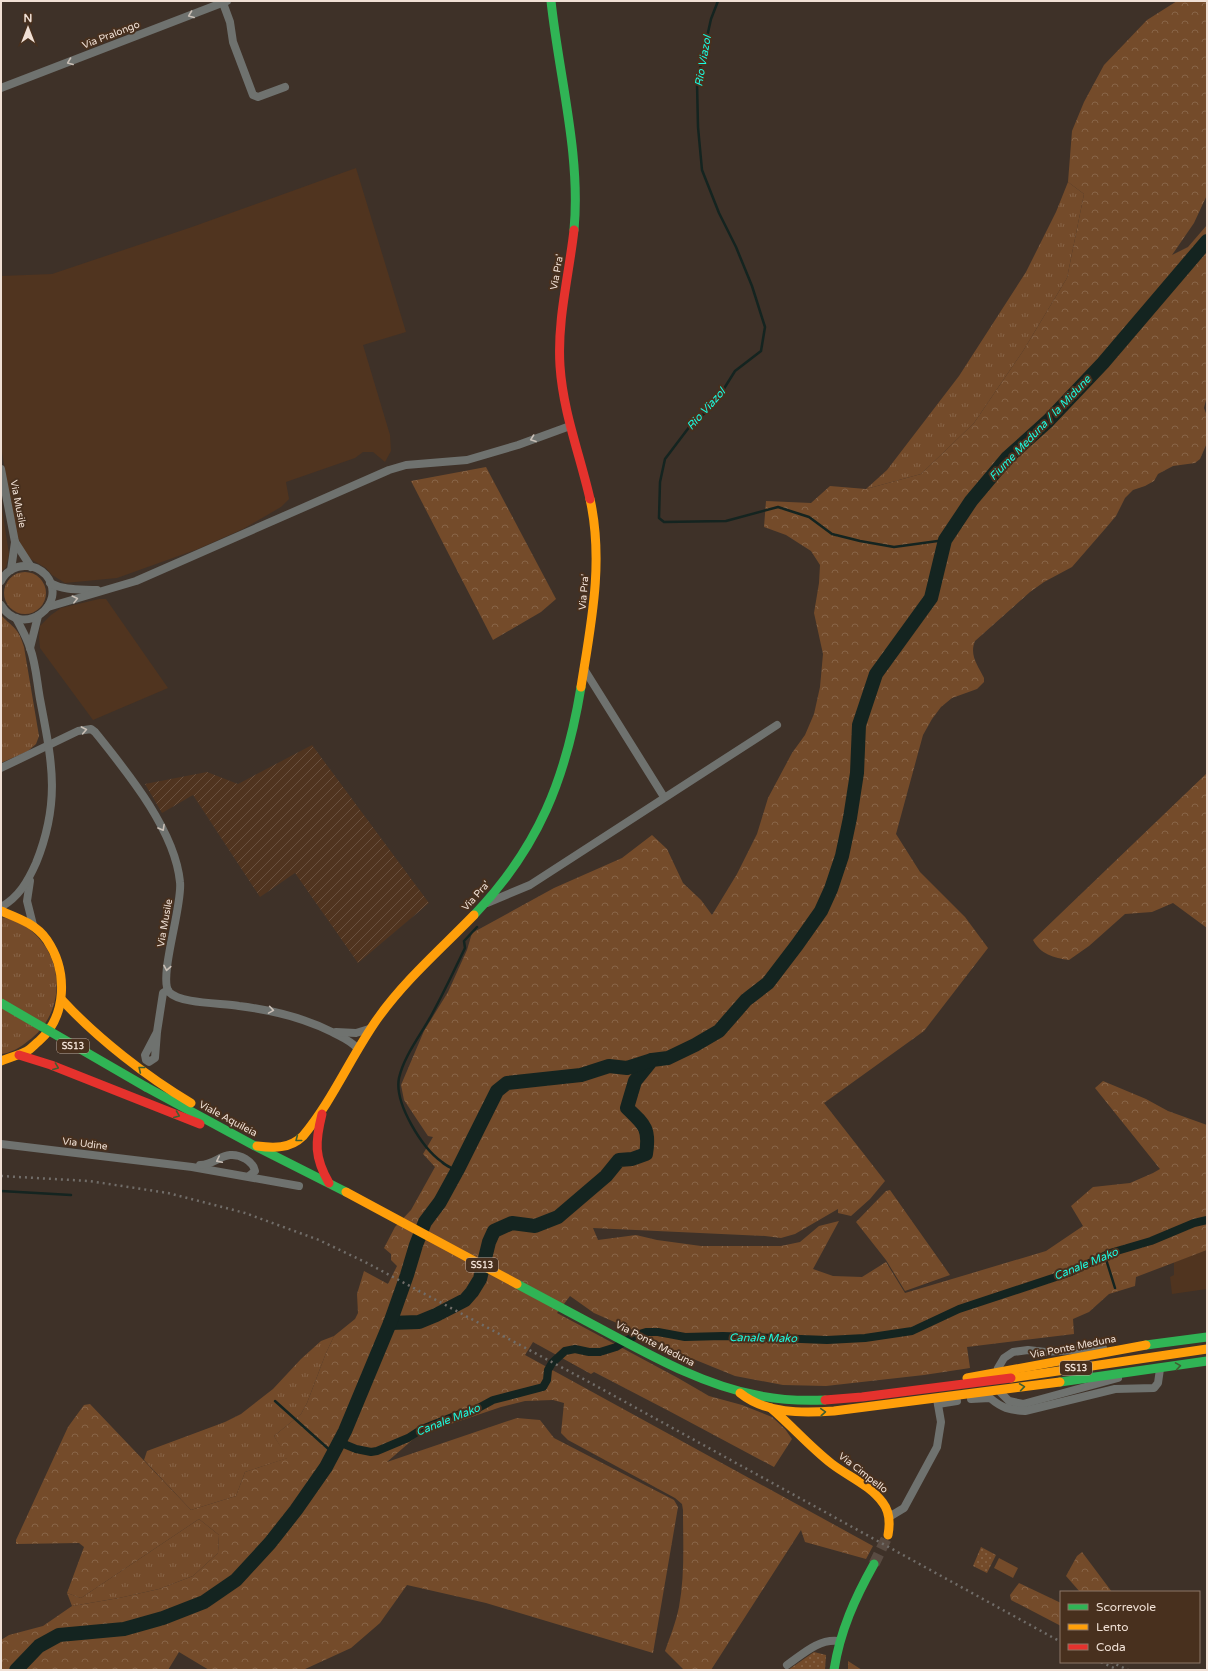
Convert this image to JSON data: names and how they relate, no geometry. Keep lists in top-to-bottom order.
{
  "streets": {
    "street": [
      "Via Pralongo",
      "Via Pra'",
      "Via Musile",
      "SS13",
      "Viale Aquileia",
      "Via Udine",
      "Via Ponte Meduna",
      "Via Cimpello"
    ]
  },
  "crossings": [
    ["Via Pra'", "Viale Aquileia"],
    ["Viale Aquileia", "Via Ponte Meduna"],
    ["Via Ponte Meduna", "Via Cimpello"]
  ],
  "one_way": ["Via Pralongo", "Via Musile"],
  "water": ["Rio Viazol", "Fiume Meduna / la Midune", "Canale Mako"],
  "legend": ["Scorrevole", "Lento", "Coda"],
  "north": "top"
}
